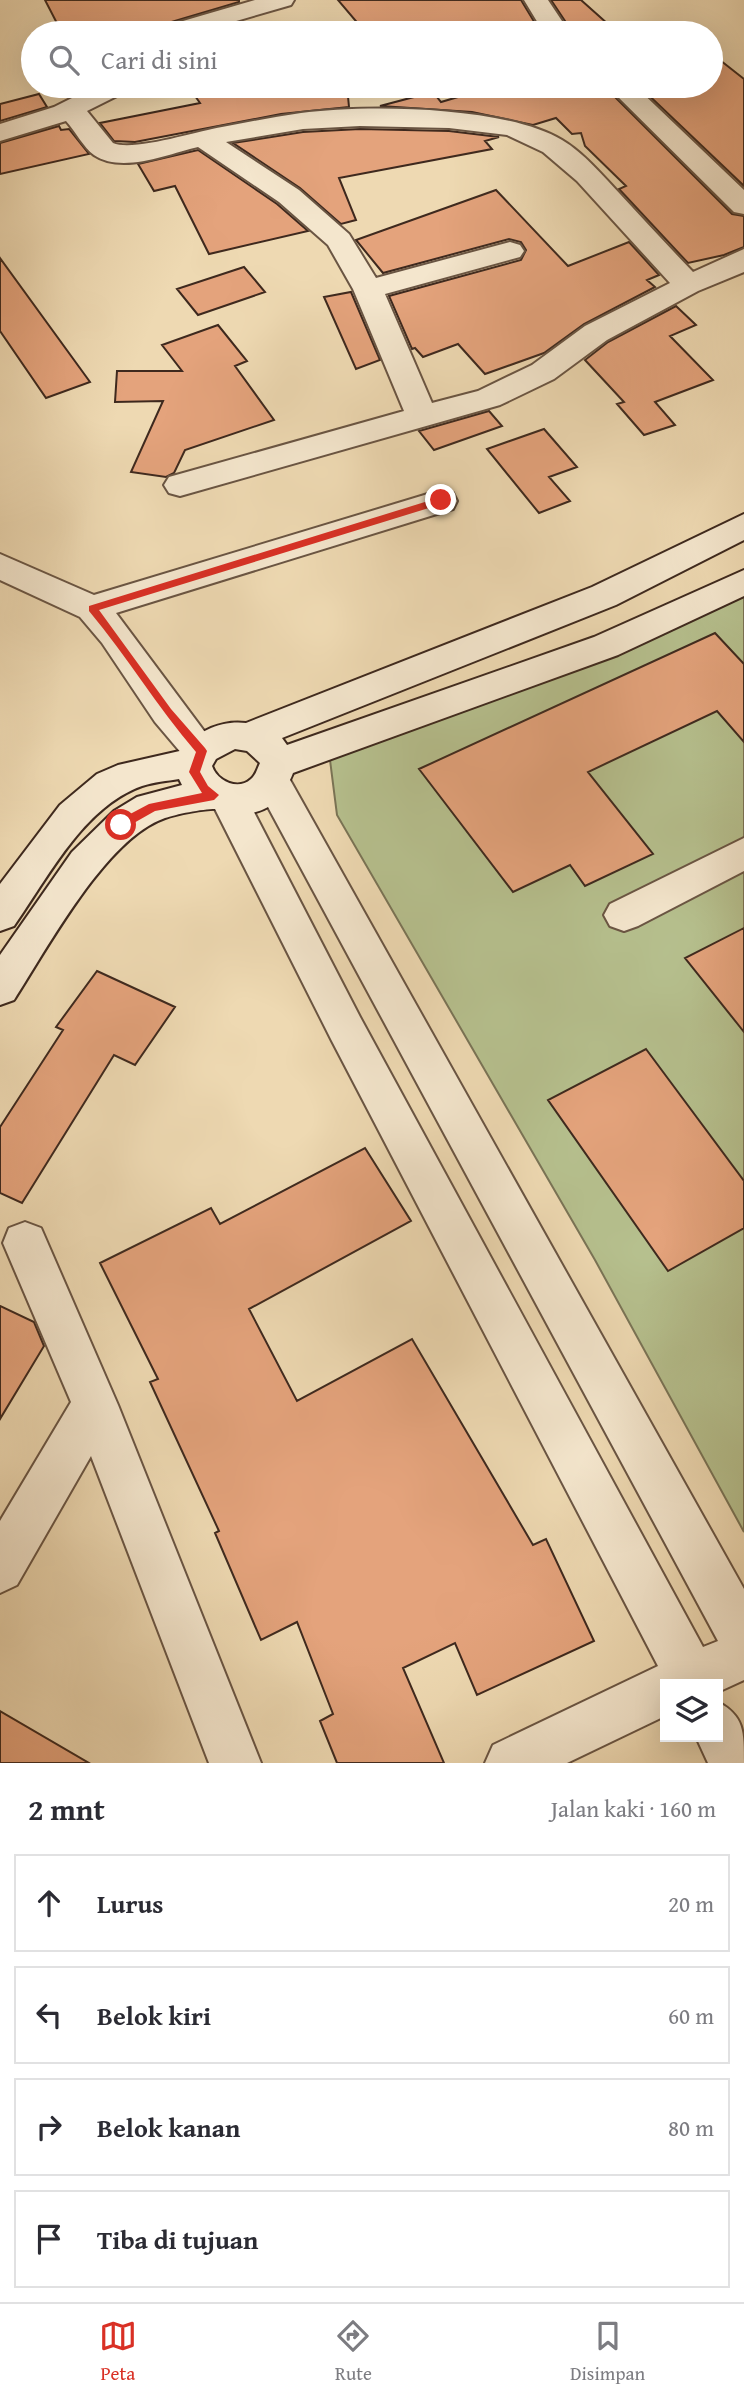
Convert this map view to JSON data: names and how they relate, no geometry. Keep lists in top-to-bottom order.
{
  "page": {
    "search": "Cari di sini",
    "heading": ["2 mnt", "Jalan kaki · 160 m"],
    "list": [
      ["Lurus", "20 m"],
      ["Belok kiri", "60 m"],
      ["Belok kanan", "80 m"],
      "Tiba di tujuan"
    ],
    "nav": ["Peta", "Rute", "Disimpan"]
  }
}
